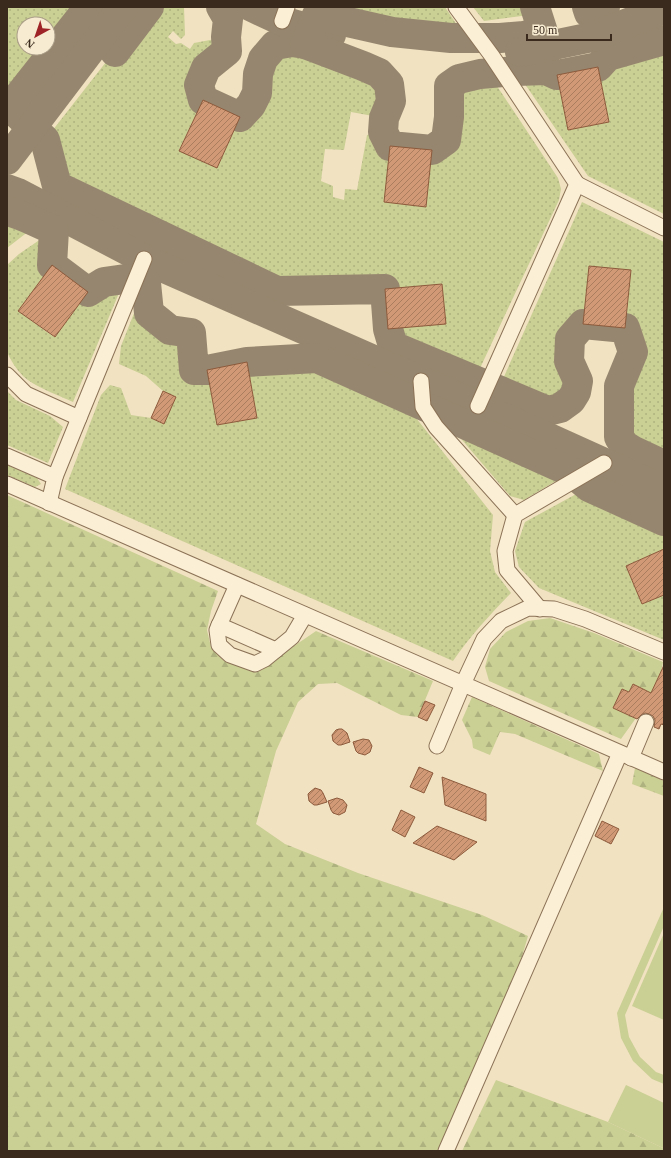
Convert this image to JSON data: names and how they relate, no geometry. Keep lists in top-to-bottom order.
{
  "scale_bar": "50 m",
  "north": "bottom left"
}
